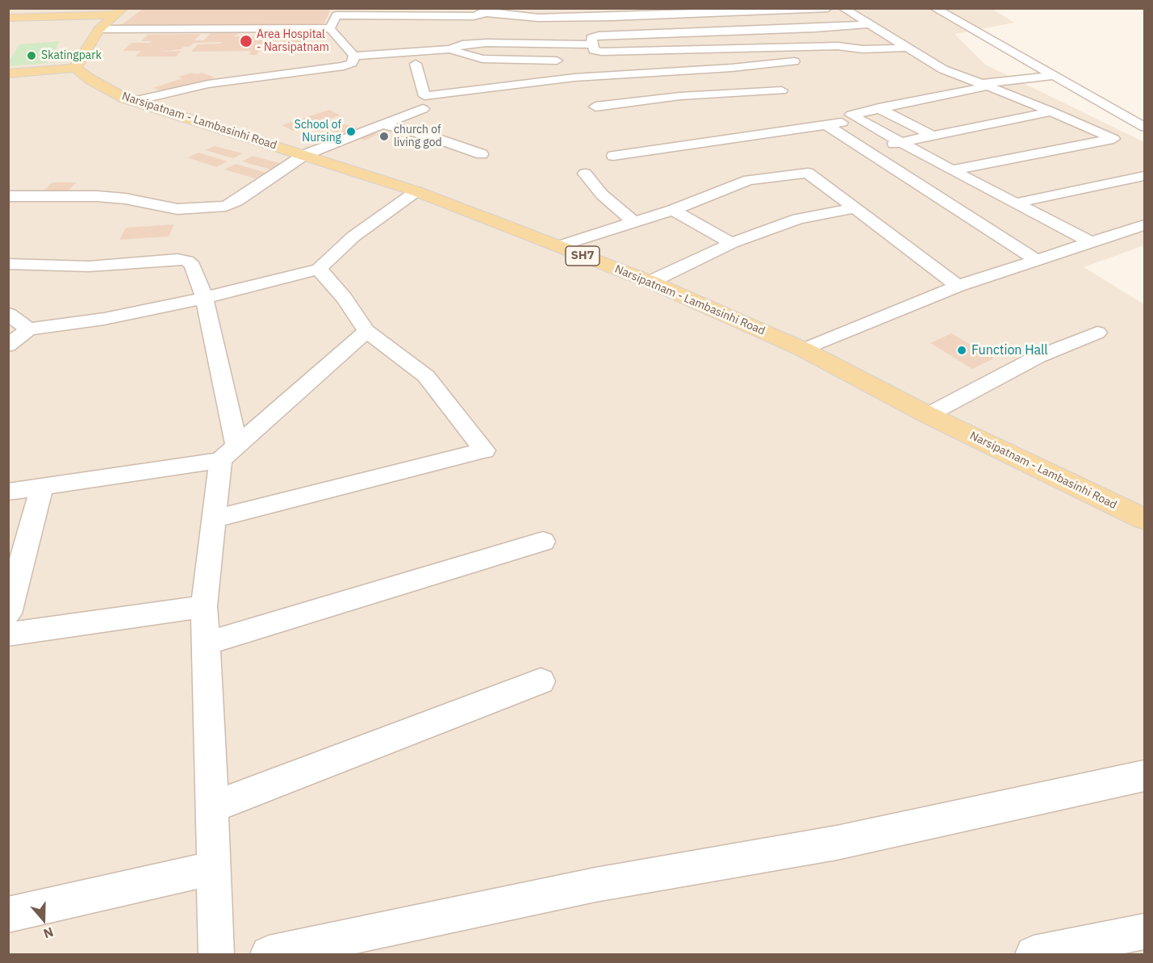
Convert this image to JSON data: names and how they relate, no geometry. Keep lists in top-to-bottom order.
{
  "streets": {
    "main road": ["Narsipatnam - Lambasinhi Road", "SH7"]
  },
  "places": [
    "Area Hospital - Narsipatnam",
    "Skatingpark",
    "School of Nursing",
    "church of living god",
    "Function Hall"
  ],
  "north": "bottom"
}
